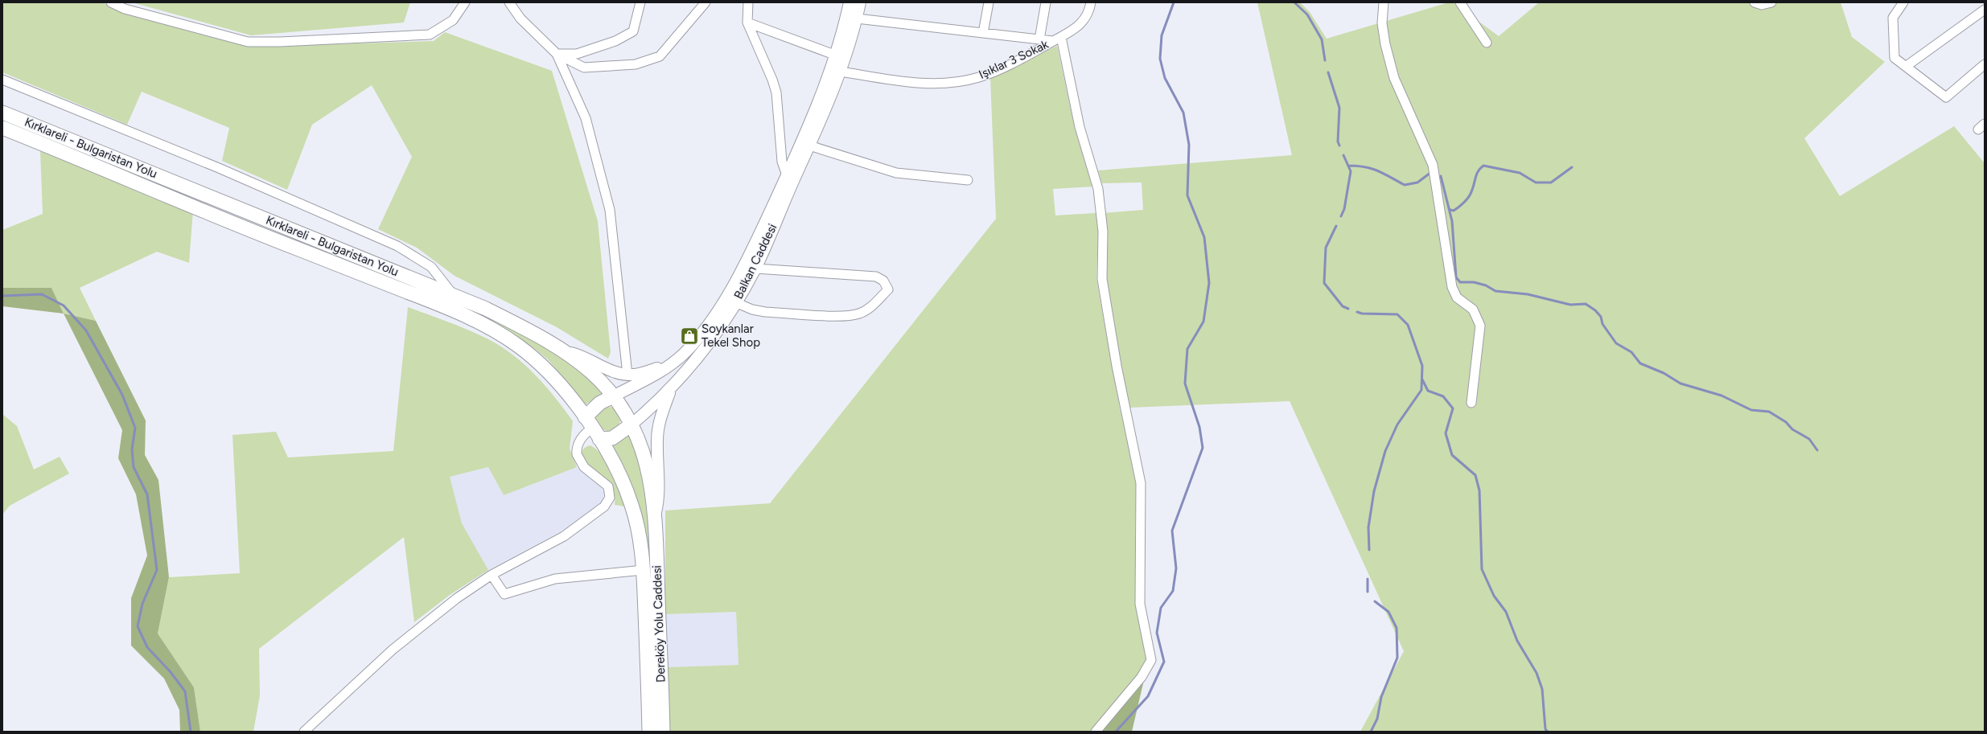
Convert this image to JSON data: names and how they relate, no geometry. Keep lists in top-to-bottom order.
{
  "streets": {
    "highway": ["Kırklareli - Bulgaristan Yolu", "Dereköy Yolu Caddesi"],
    "main road": ["Balkan Caddesi"],
    "street": ["Işıklar 3 Sokak"]
  },
  "crossings": [
    ["Işıklar 3 Sokak", "Balkan Caddesi"],
    ["Kırklareli - Bulgaristan Yolu", "Balkan Caddesi"],
    ["Kırklareli - Bulgaristan Yolu", "Dereköy Yolu Caddesi"],
    ["Balkan Caddesi", "Dereköy Yolu Caddesi"]
  ],
  "places": {
    "shop": ["Soykanlar Tekel Shop"]
  }
}
